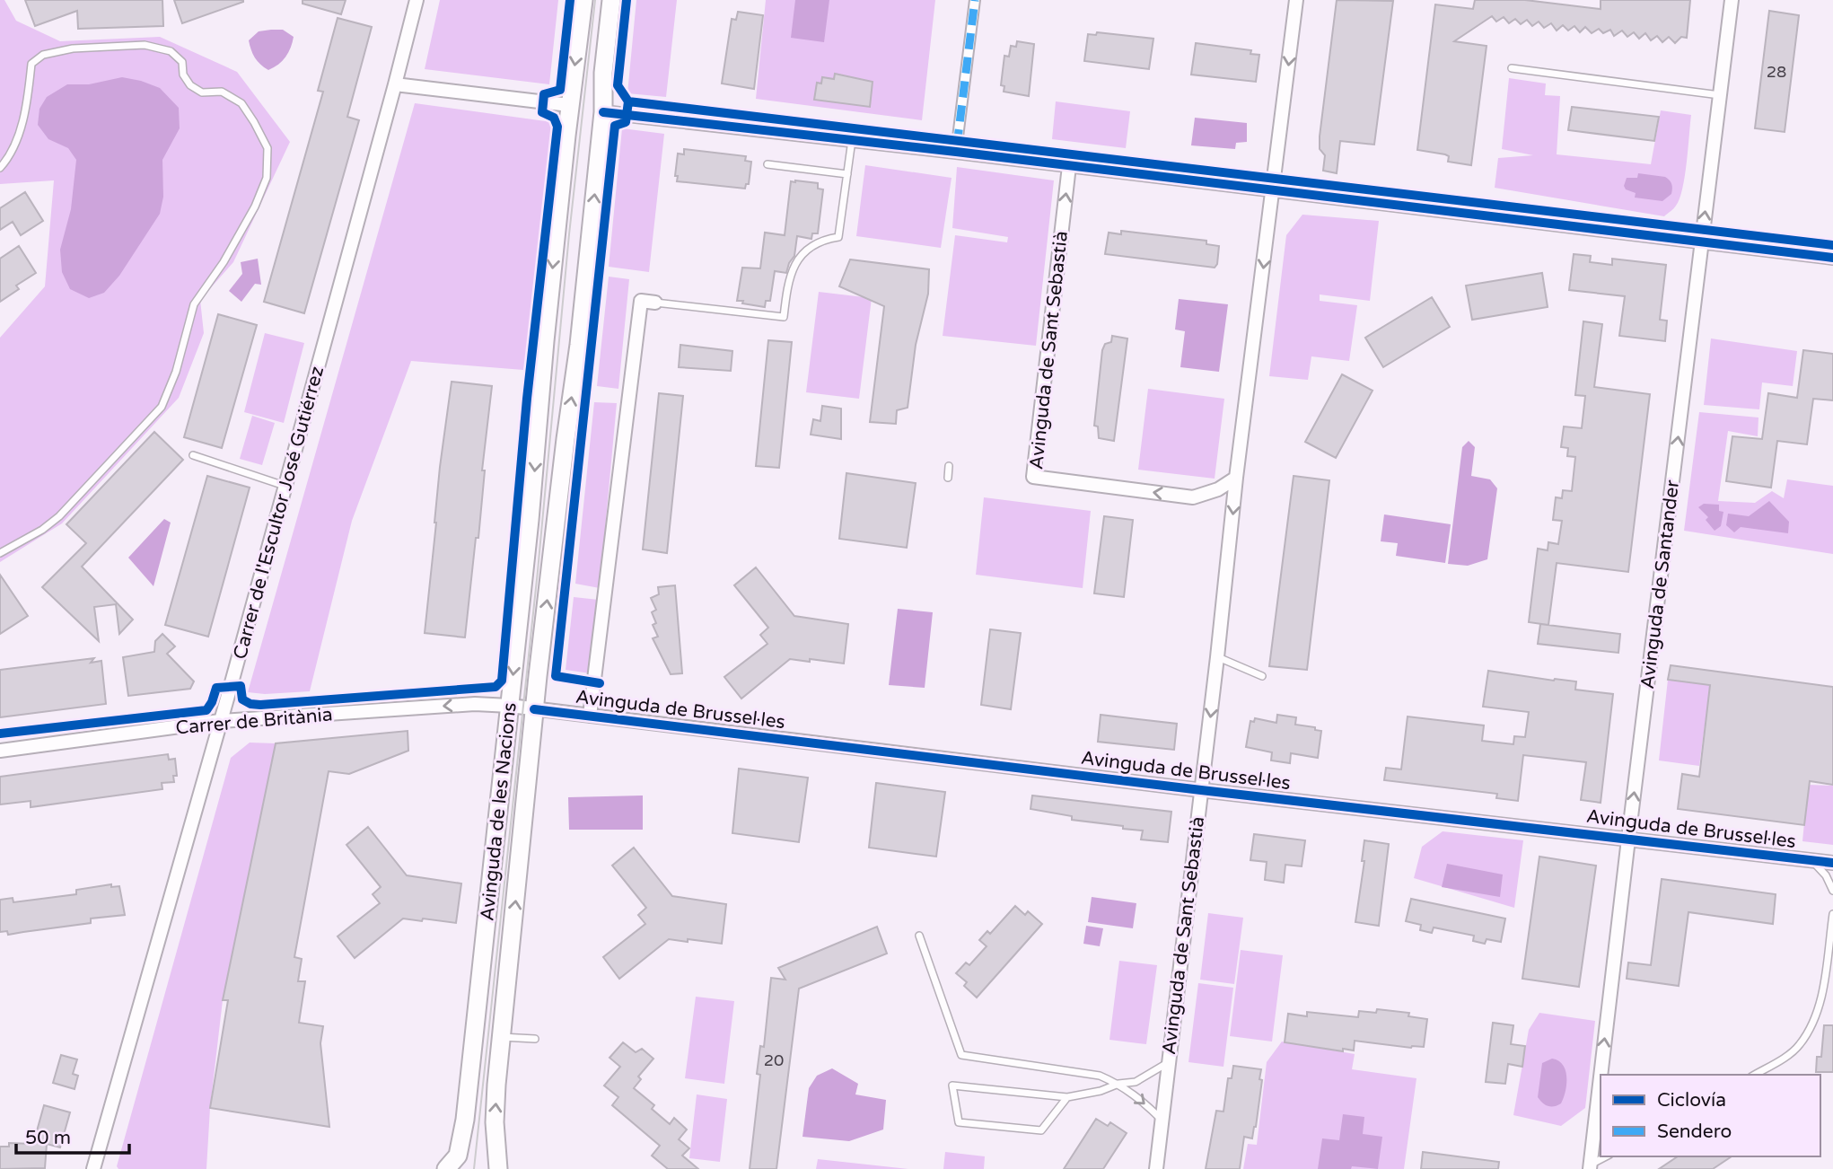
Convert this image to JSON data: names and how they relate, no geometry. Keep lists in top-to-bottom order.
{
  "streets": {
    "main road": ["Avinguda de les Nacions"],
    "street": [
      "Avinguda de Sant Sebastià",
      "Carrer de l'Escultor José Gutiérrez",
      "Avinguda de Santander",
      "Avinguda de Brussel·les",
      "Carrer de Britània"
    ]
  },
  "crossings": [
    ["Avinguda de Sant Sebastià", "Avinguda de Brussel·les"],
    ["Carrer de l'Escultor José Gutiérrez", "Carrer de Britània"],
    ["Avinguda de Santander", "Avinguda de Brussel·les"],
    ["Avinguda de Brussel·les", "Carrer de Britània"],
    ["Avinguda de Brussel·les", "Avinguda de les Nacions"],
    ["Carrer de Britània", "Avinguda de les Nacions"]
  ],
  "one_way": ["Avinguda de Santander", "Carrer de Britània"],
  "house_numbers": ["28", "20"],
  "legend": ["Ciclovía", "Sendero"],
  "scale_bar": "50 m"
}
